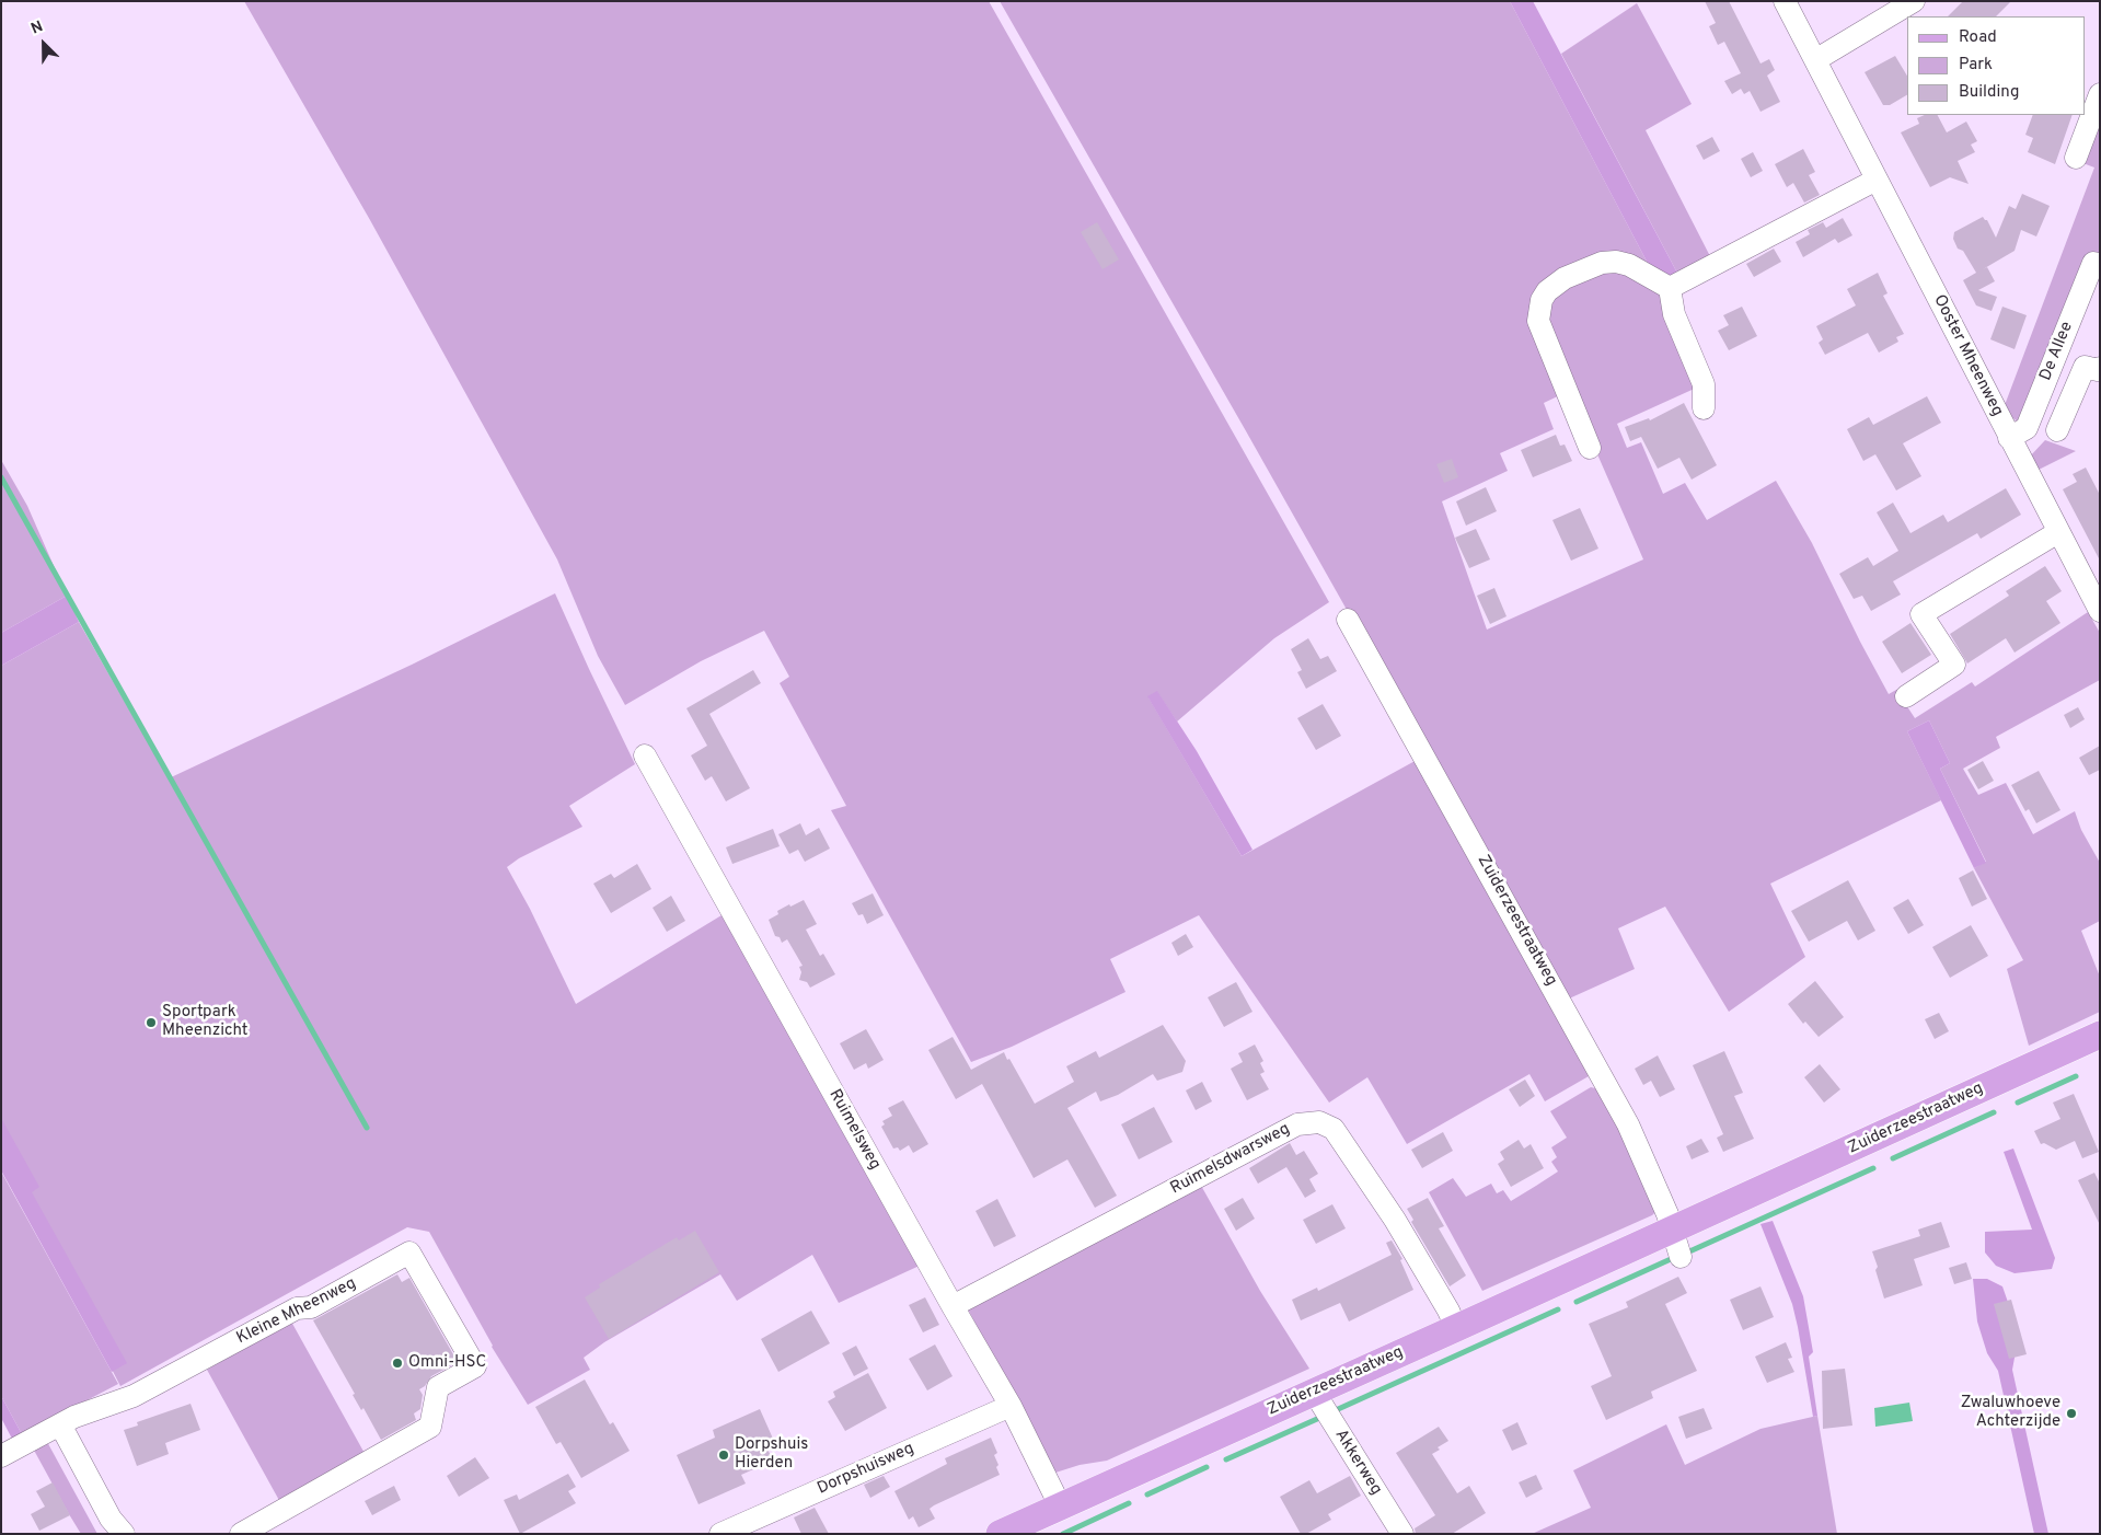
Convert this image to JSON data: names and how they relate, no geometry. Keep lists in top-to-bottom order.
{
  "streets": {
    "main road": ["Zuiderzeestraatweg"],
    "street": [
      "De Allee",
      "Ooster Mheenweg",
      "Ruimelsweg",
      "Ruimelsdwarsweg",
      "Kleine Mheenweg",
      "Akkerweg",
      "Dorpshuisweg"
    ]
  },
  "crossings": [
    ["De Allee", "Ooster Mheenweg"],
    ["Zuiderzeestraatweg", "Ruimelsweg"],
    ["Zuiderzeestraatweg", "Ruimelsdwarsweg"],
    ["Zuiderzeestraatweg", "Akkerweg"],
    ["Ruimelsweg", "Ruimelsdwarsweg"],
    ["Ruimelsweg", "Dorpshuisweg"]
  ],
  "places": [
    "Sportpark Mheenzicht",
    "Omni-HSC",
    "Zwaluwhoeve Achterzijde",
    "Dorpshuis Hierden"
  ],
  "legend": ["Road", "Park", "Building"],
  "north": "top left"
}
